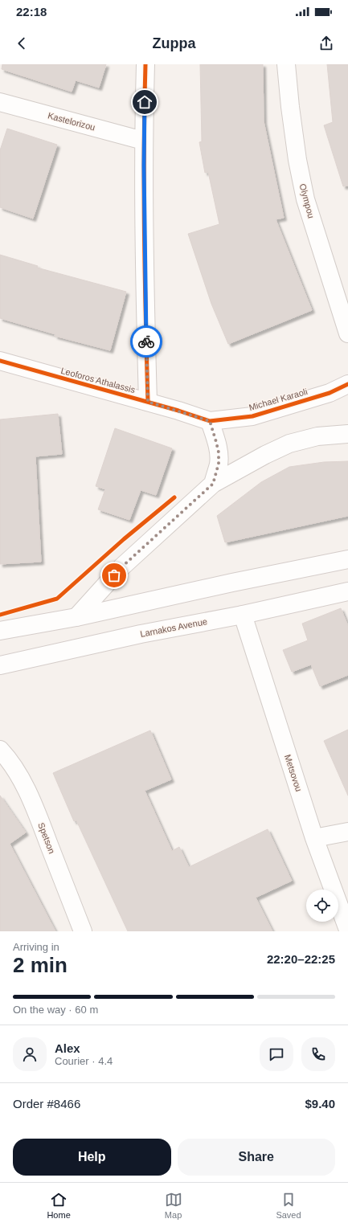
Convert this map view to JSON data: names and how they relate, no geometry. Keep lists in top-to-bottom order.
{
  "streets": {
    "street": [
      "Kastelorizou",
      "Olympou",
      "Leoforos Athalassis",
      "Michael Karaoli",
      "Larnakos Avenue",
      "Metsovou",
      "Spetson"
    ]
  },
  "crossings": [
    ["Leoforos Athalassis", "Michael Karaoli"],
    ["Larnakos Avenue", "Metsovou"]
  ],
  "page": {
    "status": "22:18",
    "header": "Zuppa",
    "heading": ["2 min", "Arriving in", "22:20–22:25"],
    "panel": [
      "Alex",
      "Courier · 4.4",
      "Order #8466",
      "$9.40"
    ],
    "bar": "On the way · 60 m",
    "buttons": ["Help", "Share"],
    "tabs": ["Home", "Map", "Saved"]
  }
}
